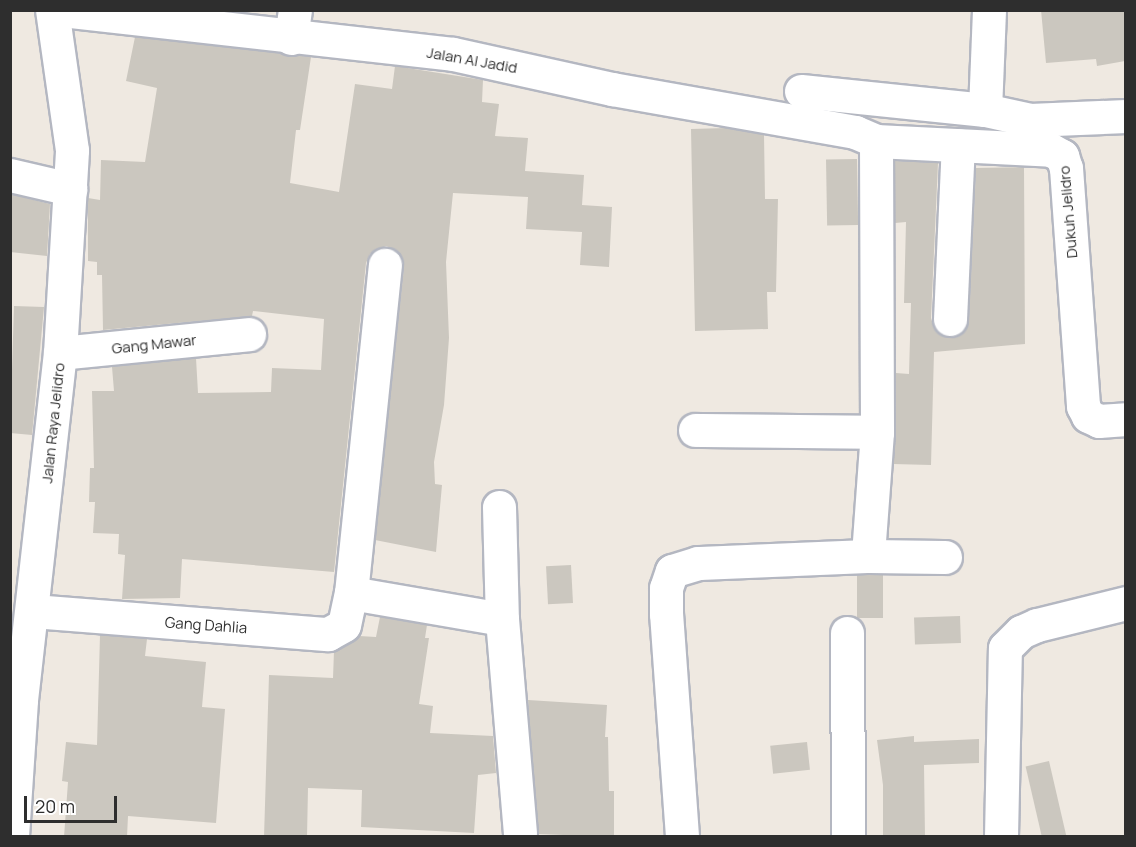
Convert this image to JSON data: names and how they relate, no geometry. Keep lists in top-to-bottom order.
{
  "streets": {
    "street": [
      "Jalan Al Jadid",
      "Dukuh Jelidro",
      "Gang Mawar",
      "Jalan Raya Jelidro",
      "Gang Dahlia"
    ]
  },
  "crossings": [
    ["Jalan Al Jadid", "Dukuh Jelidro"],
    ["Gang Mawar", "Jalan Raya Jelidro"],
    ["Jalan Raya Jelidro", "Gang Dahlia"]
  ],
  "scale_bar": "20 m"
}
